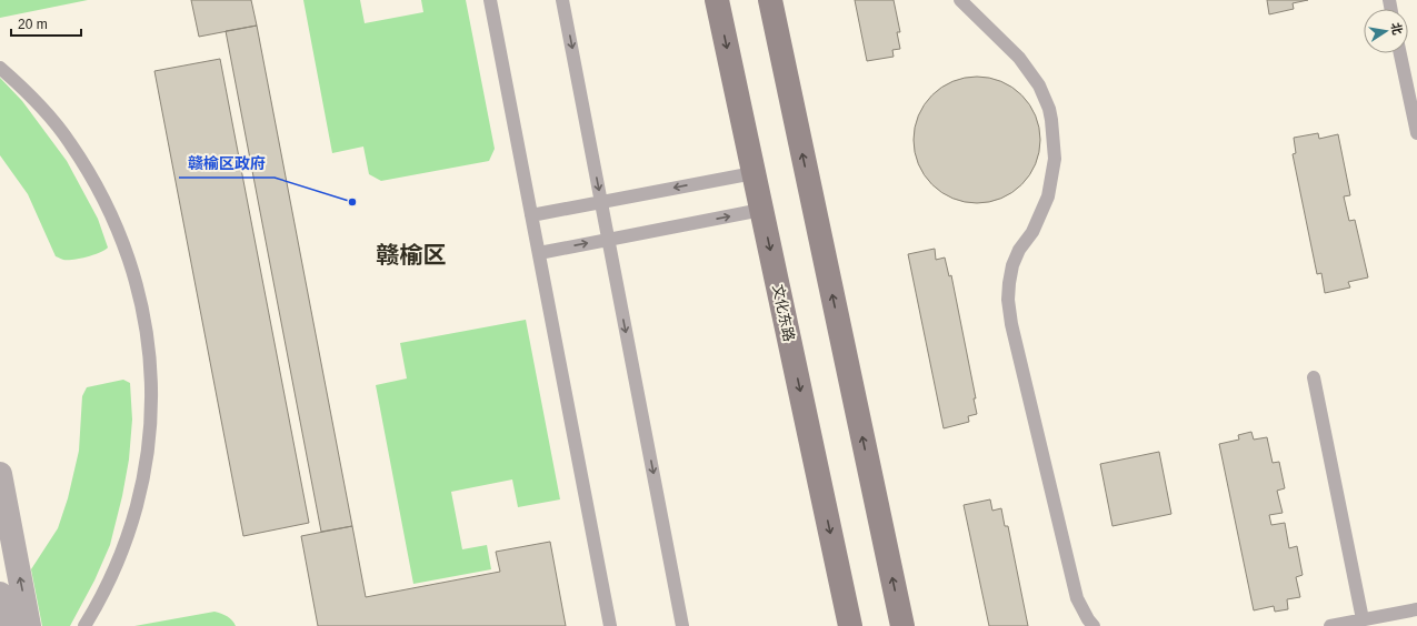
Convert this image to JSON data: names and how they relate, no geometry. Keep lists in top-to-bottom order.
{
  "streets": {
    "main road": ["文化东路"]
  },
  "districts": ["赣榆区"],
  "places": ["赣榆区政府"],
  "scale_bar": "20 m",
  "north": "right"
}
